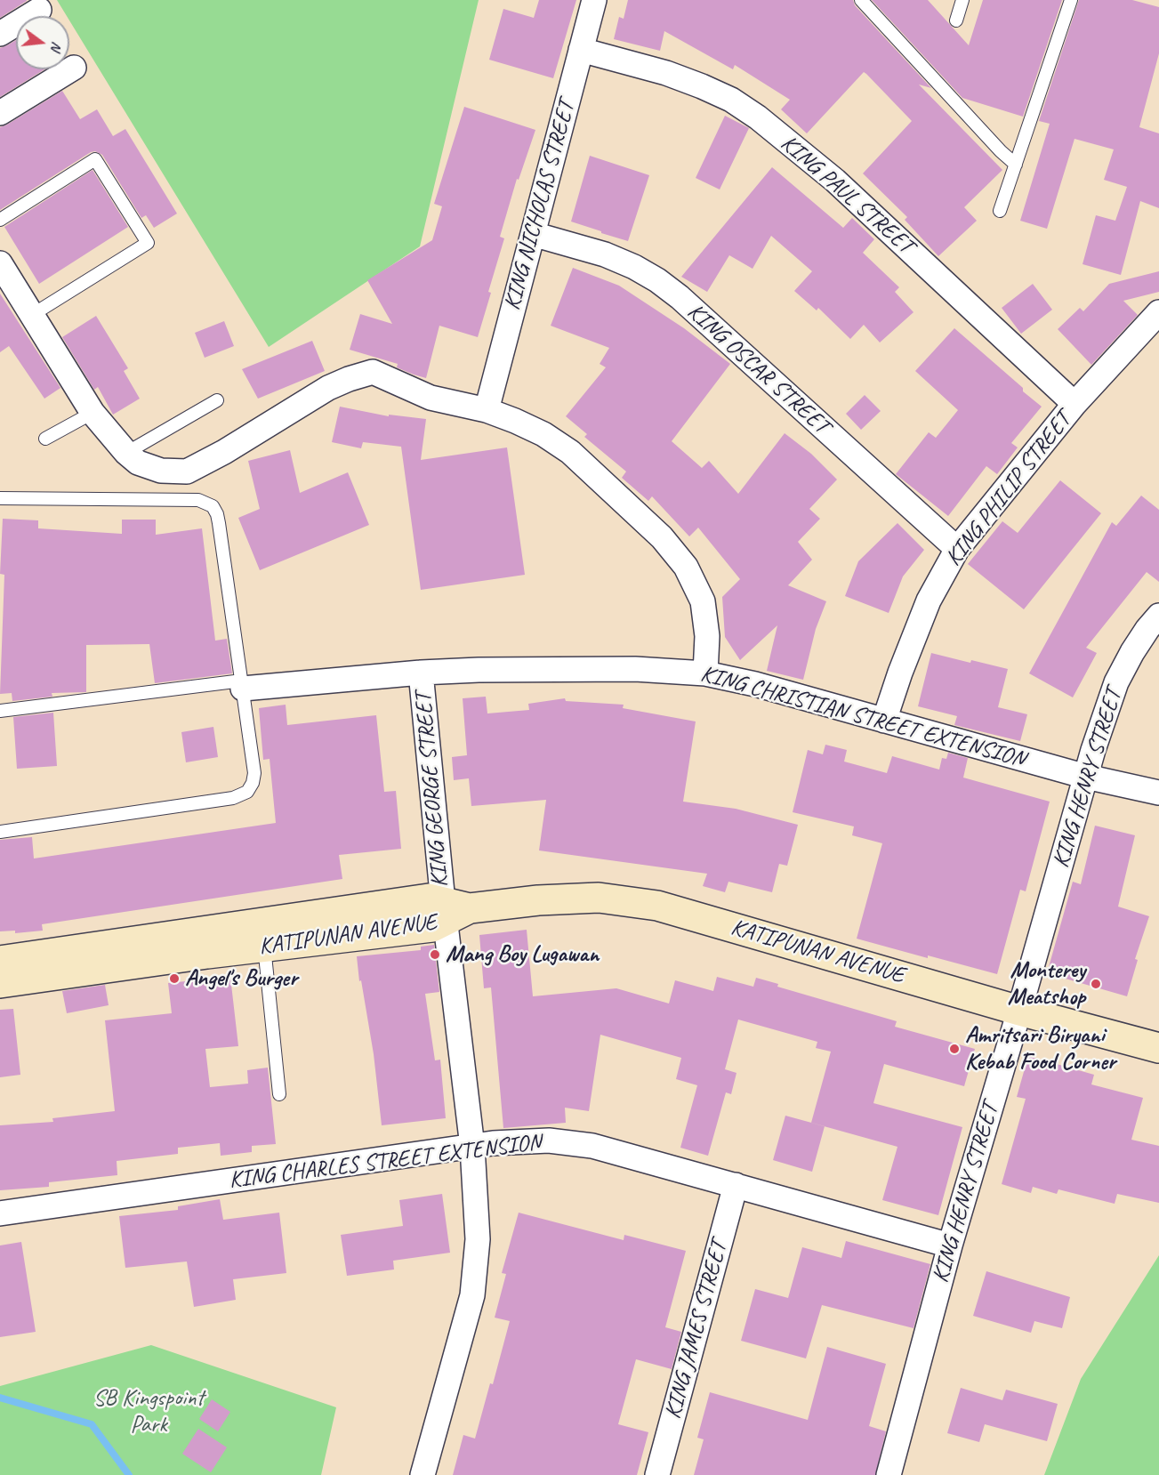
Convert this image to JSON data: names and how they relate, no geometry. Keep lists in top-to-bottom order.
{
  "streets": {
    "main road": ["KATIPUNAN AVENUE"],
    "street": [
      "KING PAUL STREET",
      "KING NICHOLAS STREET",
      "KING OSCAR STREET",
      "KING PHILIP STREET",
      "KING CHRISTIAN STREET EXTENSION",
      "KING HENRY STREET",
      "KING GEORGE STREET",
      "KING CHARLES STREET EXTENSION",
      "KING JAMES STREET"
    ]
  },
  "crossings": [
    ["KING PAUL STREET", "KING NICHOLAS STREET"],
    ["KING PAUL STREET", "KING PHILIP STREET"],
    ["KING NICHOLAS STREET", "KING OSCAR STREET"],
    ["KING OSCAR STREET", "KING PHILIP STREET"],
    ["KING PHILIP STREET", "KING CHRISTIAN STREET EXTENSION"],
    ["KING CHRISTIAN STREET EXTENSION", "KING HENRY STREET"],
    ["KING CHRISTIAN STREET EXTENSION", "KING GEORGE STREET"],
    ["KING HENRY STREET", "KATIPUNAN AVENUE"],
    ["KING HENRY STREET", "KING CHARLES STREET EXTENSION"],
    ["KING GEORGE STREET", "KATIPUNAN AVENUE"],
    ["KING GEORGE STREET", "KING CHARLES STREET EXTENSION"],
    ["KING CHARLES STREET EXTENSION", "KING JAMES STREET"]
  ],
  "parks": ["SB Kingspoint Park"],
  "places": [
    "Mang Boy Lugawan",
    "Angel's Burger",
    "Monterey Meatshop",
    "Amritsari Biryani Kebab Food Corner"
  ],
  "north": "right"
}
